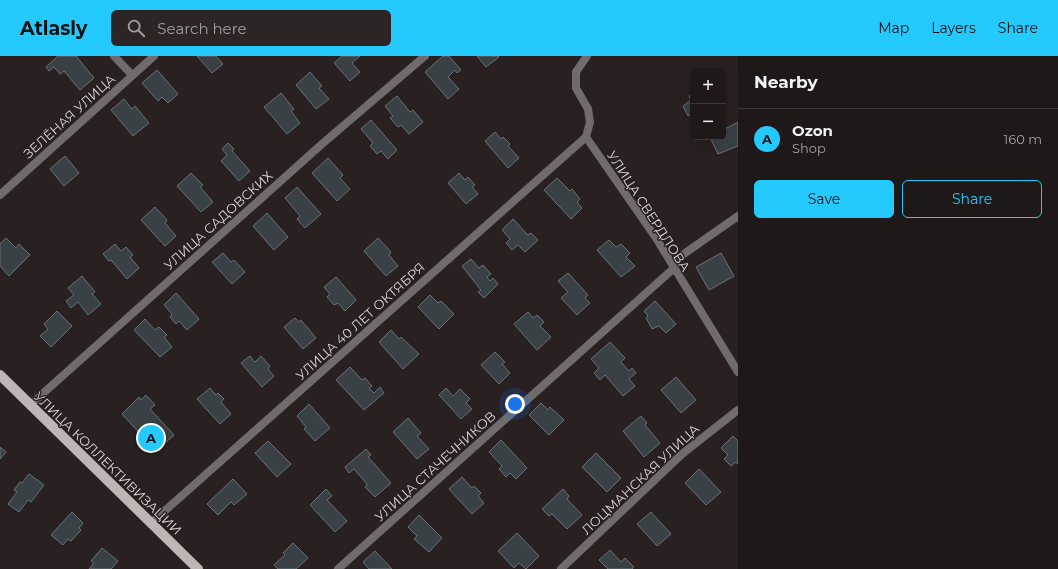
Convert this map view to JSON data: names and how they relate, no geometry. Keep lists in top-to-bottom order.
{
  "streets": {
    "main road": ["УЛИЦА КОЛЛЕКТИВИЗАЦИИ"],
    "street": [
      "ЗЕЛЁНАЯ УЛИЦА",
      "УЛИЦА СВЕРДЛОВА",
      "УЛИЦА САДОВСКИХ",
      "УЛИЦА 40 ЛЕТ ОКТЯБРЯ",
      "УЛИЦА СТАЧЕЧНИКОВ",
      "ЛОЦМАНСКАЯ УЛИЦА"
    ]
  },
  "crossings": [
    ["УЛИЦА СВЕРДЛОВА", "УЛИЦА 40 ЛЕТ ОКТЯБРЯ"],
    ["УЛИЦА СВЕРДЛОВА", "УЛИЦА СТАЧЕЧНИКОВ"],
    ["УЛИЦА САДОВСКИХ", "УЛИЦА КОЛЛЕКТИВИЗАЦИИ"],
    ["УЛИЦА 40 ЛЕТ ОКТЯБРЯ", "УЛИЦА КОЛЛЕКТИВИЗАЦИИ"]
  ],
  "page": {
    "header": "Atlasly",
    "search": "Search here",
    "nav": ["Map", "Layers", "Share"],
    "heading": "Nearby",
    "map_buttons": ["+", "−"],
    "list": [
      {
        "mark": "A",
        "name": "Ozon",
        "note": "Shop",
        "value": "160 m"
      }
    ],
    "buttons": ["Save", "Share"],
    "pins": "A"
  }
}
